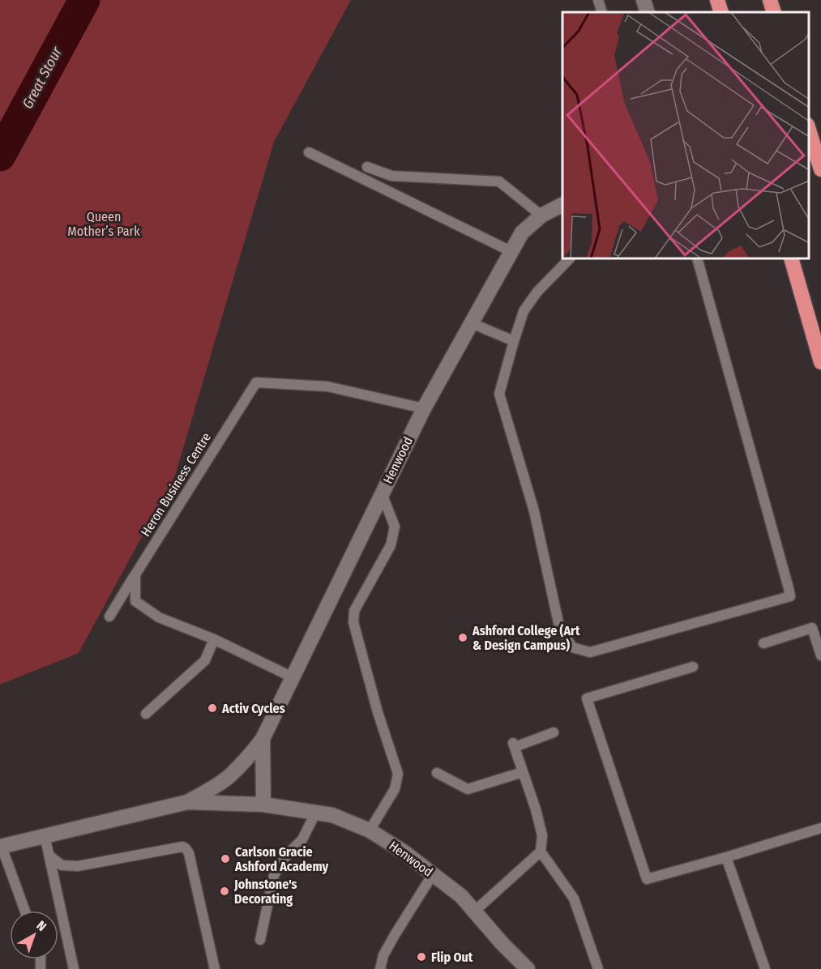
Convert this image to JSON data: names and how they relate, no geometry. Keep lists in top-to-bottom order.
{
  "streets": {
    "street": ["Henwood"],
    "lane": ["Heron Business Centre"]
  },
  "crossings": [
    ["Henwood", "Heron Business Centre"]
  ],
  "water": ["Great Stour"],
  "parks": ["Queen Mother’s Park"],
  "places": [
    "Ashford College (Art & Design Campus)",
    "Activ Cycles",
    "Carlson Gracie Ashford Academy",
    "Johnstone's Decorating",
    "Flip Out"
  ],
  "north": "top right"
}
